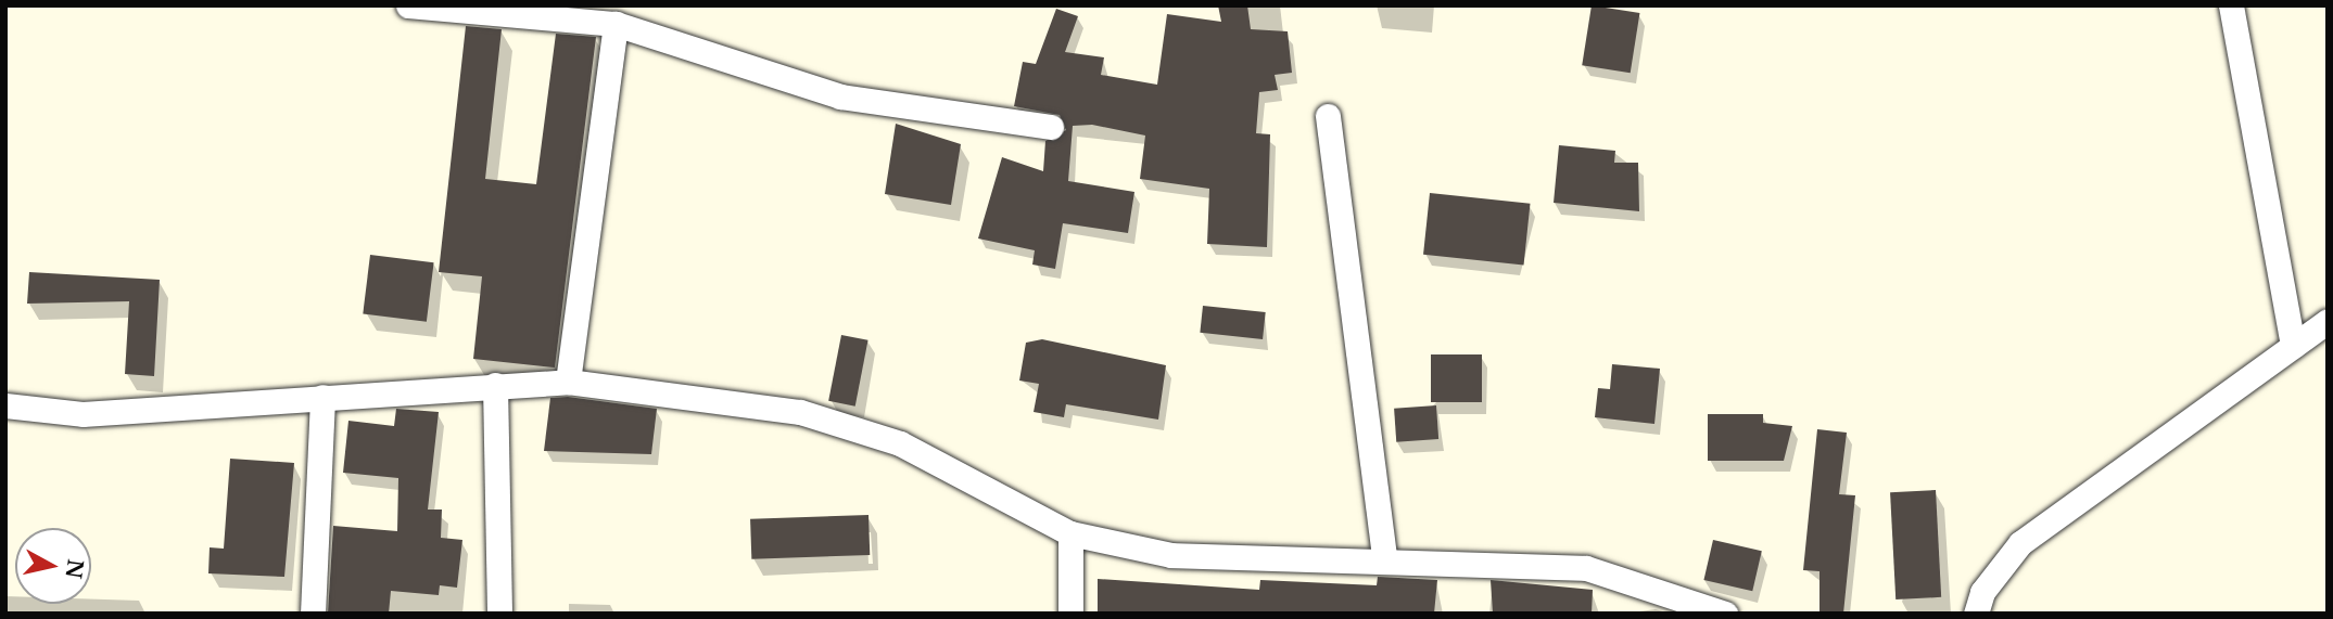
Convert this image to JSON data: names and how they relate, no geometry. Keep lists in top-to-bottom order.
{
  "north": "right"
}
